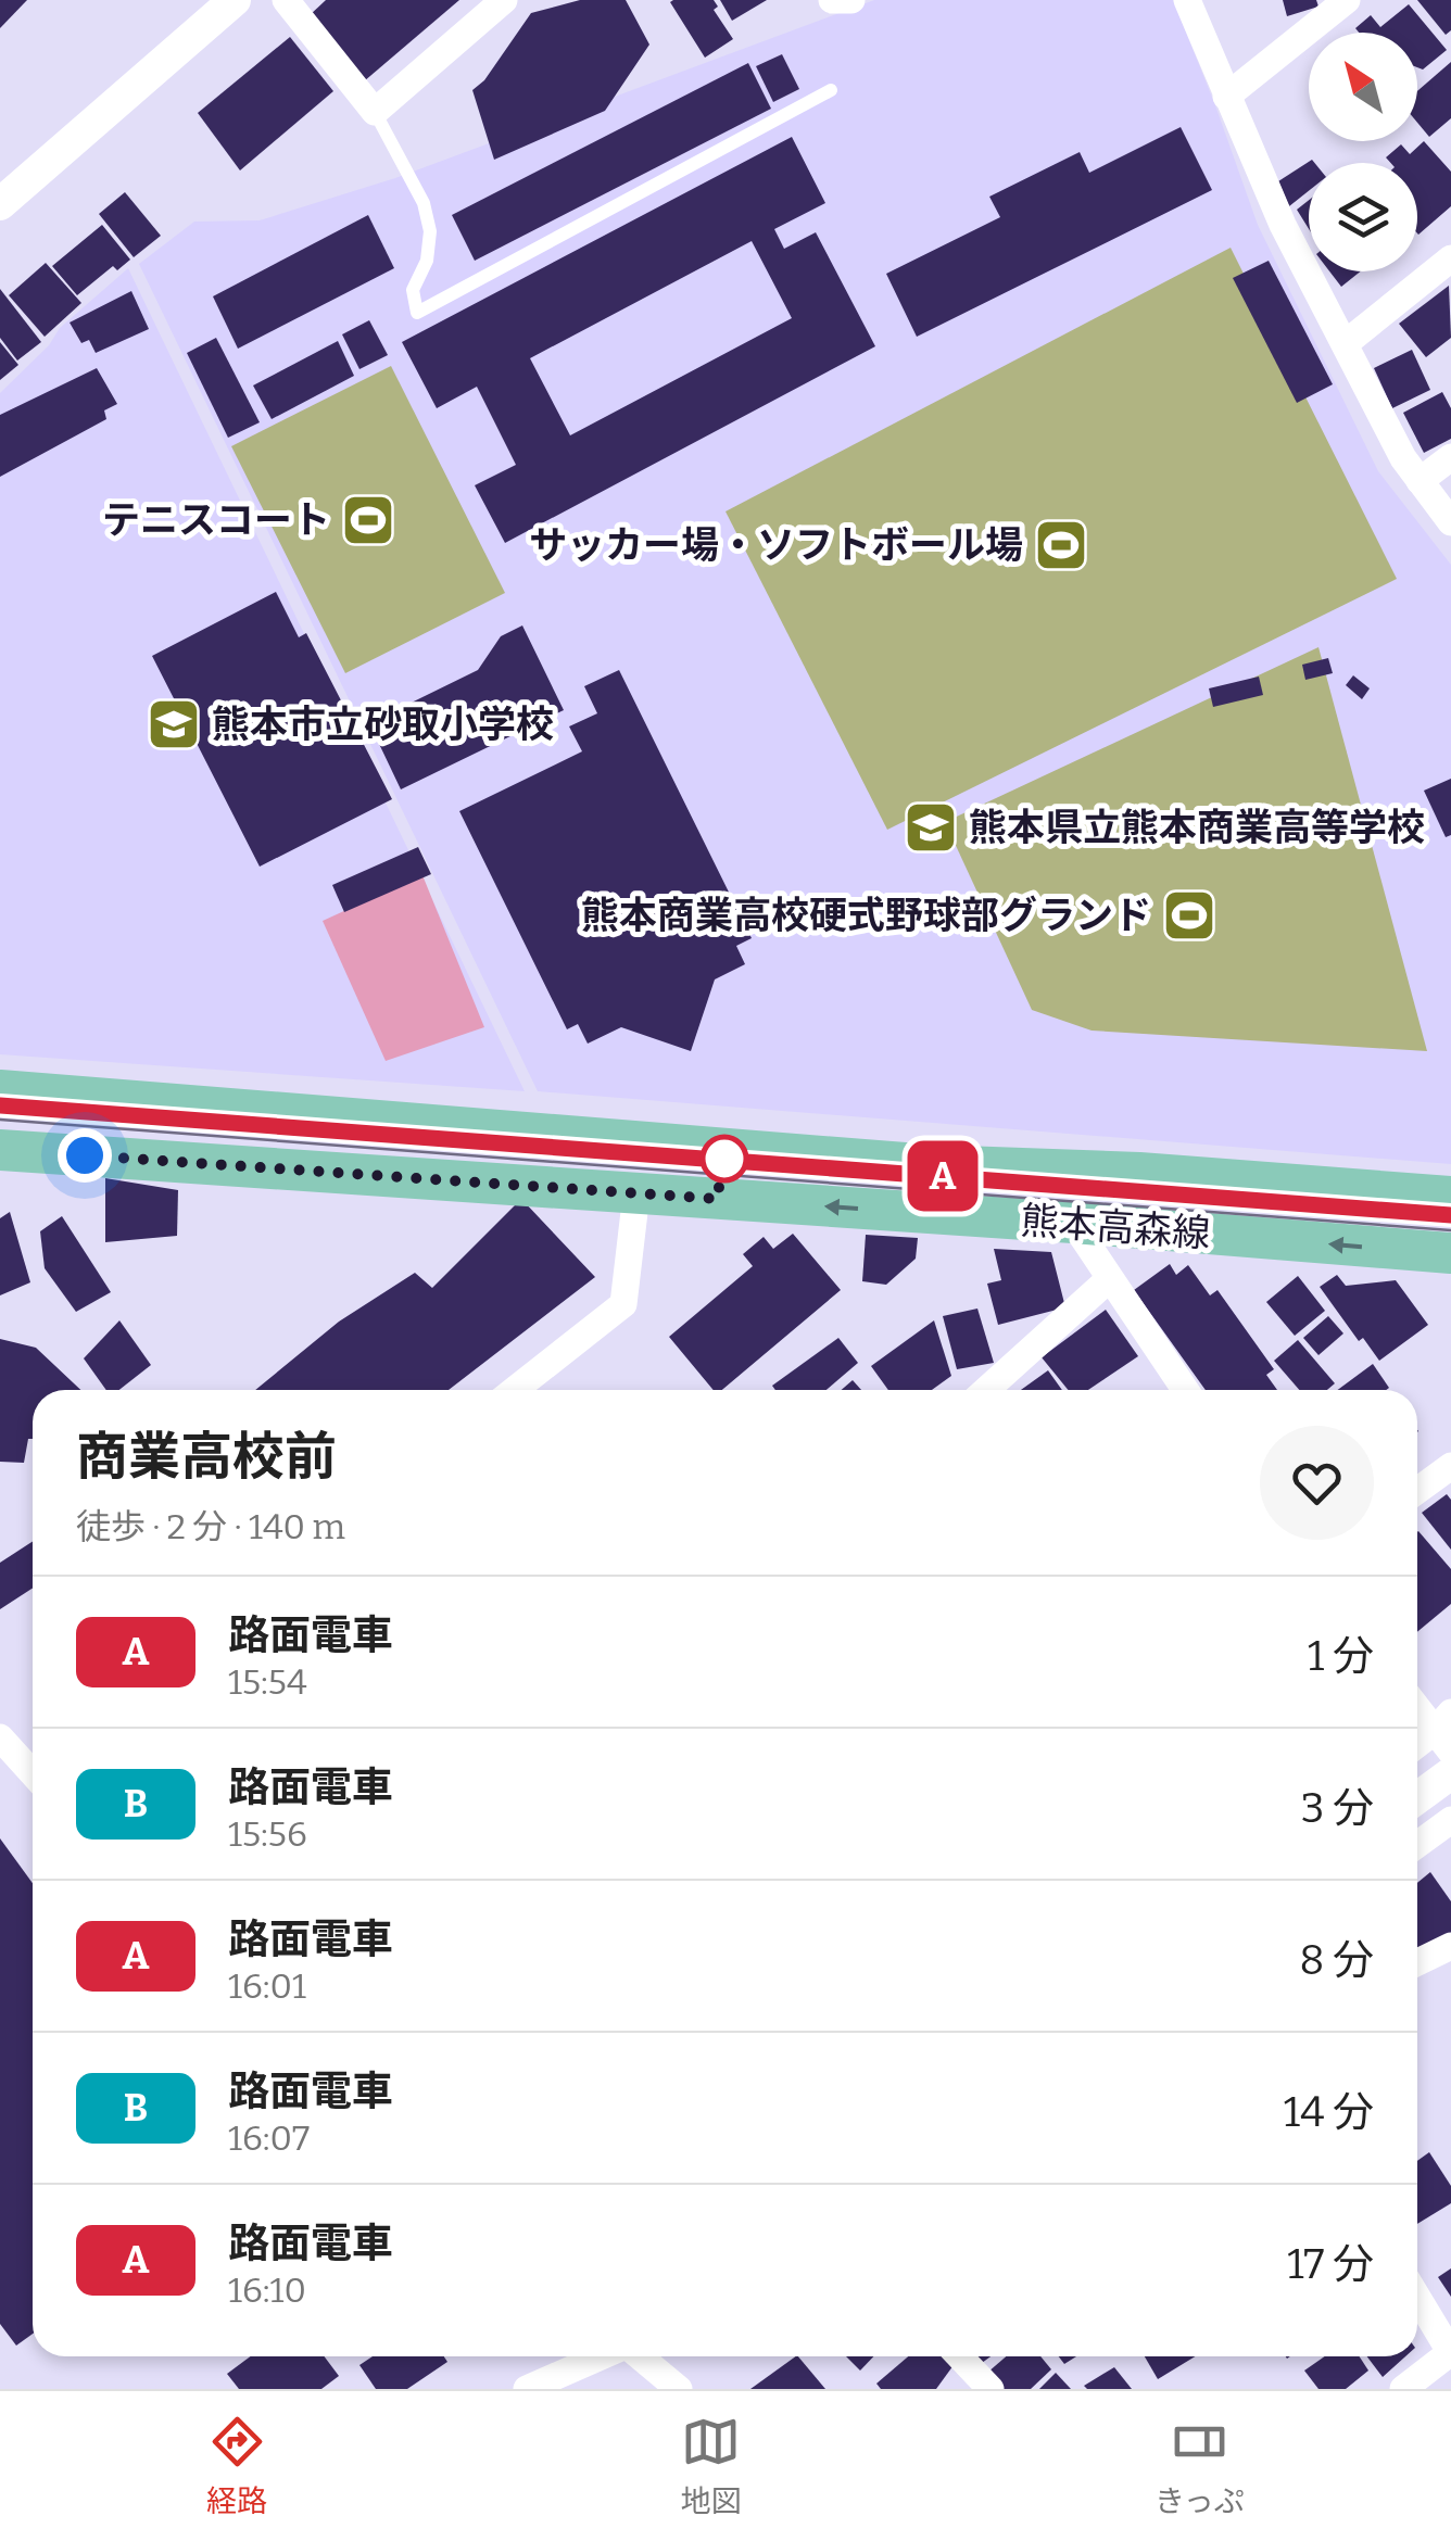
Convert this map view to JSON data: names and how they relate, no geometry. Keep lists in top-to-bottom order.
{
  "streets": {
    "main road": ["熊本高森線"]
  },
  "places": {
    "sports": ["テニスコート", "サッカー場・ソフトボール場", "熊本商業高校硬式野球部グランド"],
    "school or university": ["熊本市立砂取小学校", "熊本県立熊本商業高等学校"]
  },
  "lines": ["tram line A"],
  "north": "top left",
  "page": {
    "on_map": "A",
    "heading": ["商業高校前", "徒歩 · 2 分 · 140 m"],
    "list": [
      {
        "mark": "A",
        "name": "路面電車",
        "note": "15:54",
        "value": "1 分"
      },
      {
        "mark": "B",
        "name": "路面電車",
        "note": "15:56",
        "value": "3 分"
      },
      {
        "mark": "A",
        "name": "路面電車",
        "note": "16:01",
        "value": "8 分"
      },
      {
        "mark": "B",
        "name": "路面電車",
        "note": "16:07",
        "value": "14 分"
      },
      {
        "mark": "A",
        "name": "路面電車",
        "note": "16:10",
        "value": "17 分"
      }
    ],
    "tabs": ["経路", "地図", "きっぷ"]
  }
}
